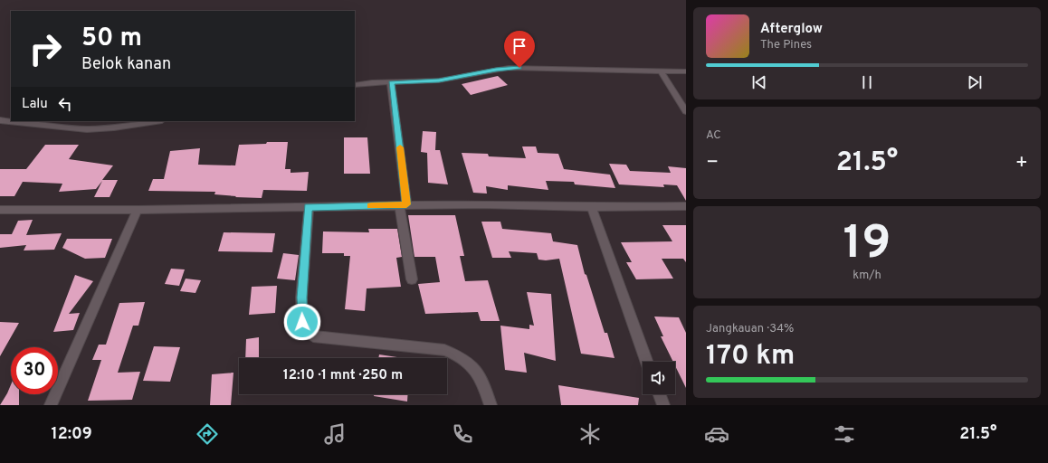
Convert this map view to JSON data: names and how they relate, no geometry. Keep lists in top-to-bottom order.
{
  "page": {
    "turn": ["50 m", "Belok kanan"],
    "song": ["Afterglow", "The Pines"],
    "then": "Lalu",
    "tile": [
      "AC",
      ["19", "km/h"],
      ["Jangkauan · 34%", "170 km"]
    ],
    "heat": ["−", "21.5°", "+"],
    "limit": "30",
    "trip": "12:10 · 1 mnt · 250 m",
    "tabs": ["12:09", "21.5°"]
  }
}
